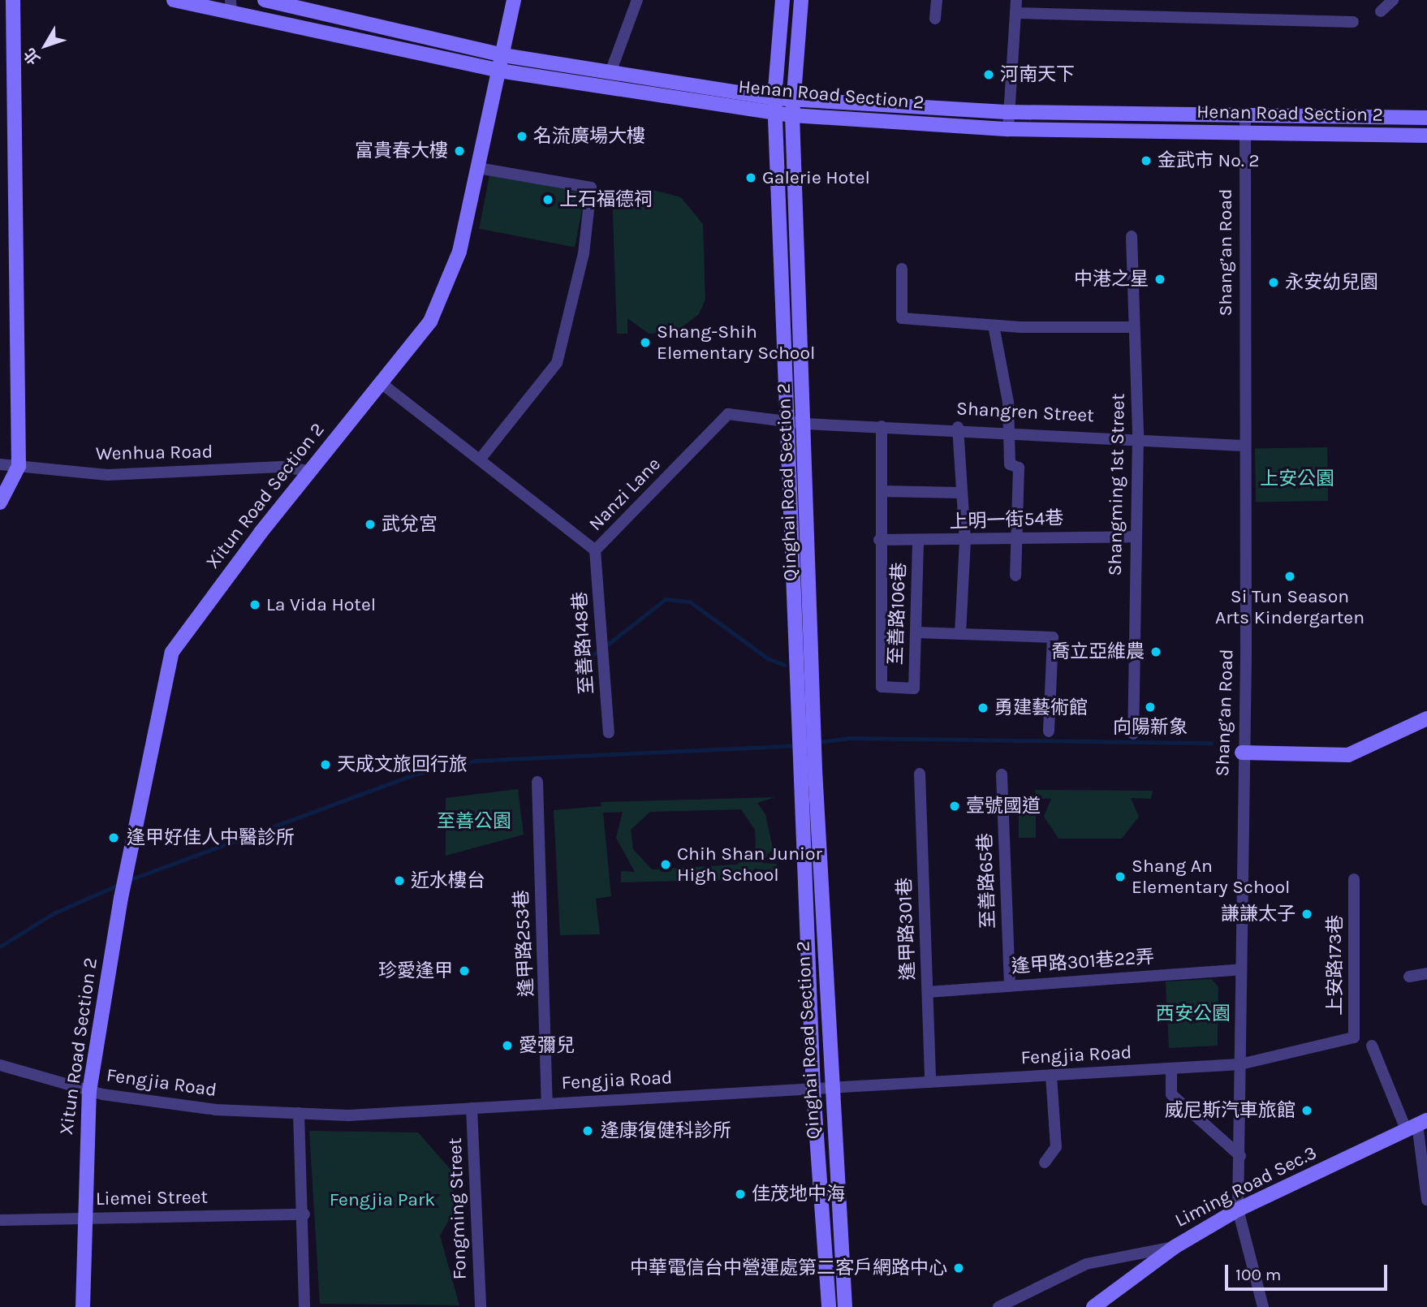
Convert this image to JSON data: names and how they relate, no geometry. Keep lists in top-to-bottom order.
{
  "streets": {
    "street": [
      "Henan Road Section 2",
      "Shang’an Road",
      "Shangren Street",
      "Wenhua Road",
      "Qinghai Road Section 2",
      "Shangming 1st Street",
      "Nanzi Lane",
      "Xitun Road Section 2",
      "上明一街54巷",
      "至善路106巷",
      "至善路148巷",
      "至善路65巷",
      "逢甲路301巷",
      "逢甲路253巷",
      "逢甲路301巷22弄",
      "上安路173巷",
      "Fengjia Road",
      "Liming Road Sec.3",
      "Liemei Street",
      "Fongming Street"
    ]
  },
  "crossings": [
    ["Henan Road Section 2", "Shang’an Road"],
    ["Henan Road Section 2", "Qinghai Road Section 2"],
    ["Henan Road Section 2", "Xitun Road Section 2"],
    ["Shang’an Road", "Shangren Street"],
    ["Shang’an Road", "逢甲路301巷22弄"],
    ["Shang’an Road", "上安路173巷"],
    ["Shang’an Road", "Fengjia Road"],
    ["Shang’an Road", "Liming Road Sec.3"],
    ["Shangren Street", "Qinghai Road Section 2"],
    ["Shangren Street", "Shangming 1st Street"],
    ["Shangren Street", "Nanzi Lane"],
    ["Wenhua Road", "Xitun Road Section 2"],
    ["Qinghai Road Section 2", "Nanzi Lane"],
    ["Qinghai Road Section 2", "Fengjia Road"],
    ["Shangming 1st Street", "上明一街54巷"],
    ["Nanzi Lane", "Xitun Road Section 2"],
    ["Nanzi Lane", "至善路148巷"],
    ["Xitun Road Section 2", "Fengjia Road"],
    ["Xitun Road Section 2", "Liemei Street"],
    ["上明一街54巷", "至善路106巷"],
    ["至善路65巷", "逢甲路301巷22弄"],
    ["逢甲路301巷", "逢甲路301巷22弄"],
    ["逢甲路301巷", "Fengjia Road"],
    ["逢甲路253巷", "Fengjia Road"],
    ["上安路173巷", "Fengjia Road"],
    ["Fengjia Road", "Fongming Street"]
  ],
  "parks": [
    "上安公園",
    "至善公園",
    "西安公園",
    "Fengjia Park"
  ],
  "places": [
    "河南天下",
    "名流廣場大樓",
    "富貴春大樓",
    "金武市 No. 2",
    "Galerie Hotel",
    "上石福德祠",
    "中港之星",
    "永安幼兒園",
    "Shang-Shih Elementary School",
    "武兌宮",
    "Si Tun Season Arts Kindergarten",
    "La Vida Hotel",
    "喬立亞維農",
    "向陽新象",
    "勇建藝術館",
    "天成文旅回行旅",
    "壹號國道",
    "逢甲好佳人中醫診所",
    "Chih Shan Junior High School",
    "Shang An Elementary School",
    "近水樓台",
    "謙謙太子",
    "珍愛逢甲",
    "愛彌兒",
    "威尼斯汽車旅館",
    "逢康復健科診所",
    "佳茂地中海",
    "中華電信台中營運處第二客戶網路中心"
  ],
  "scale_bar": "100 m",
  "north": "bottom left"
}
